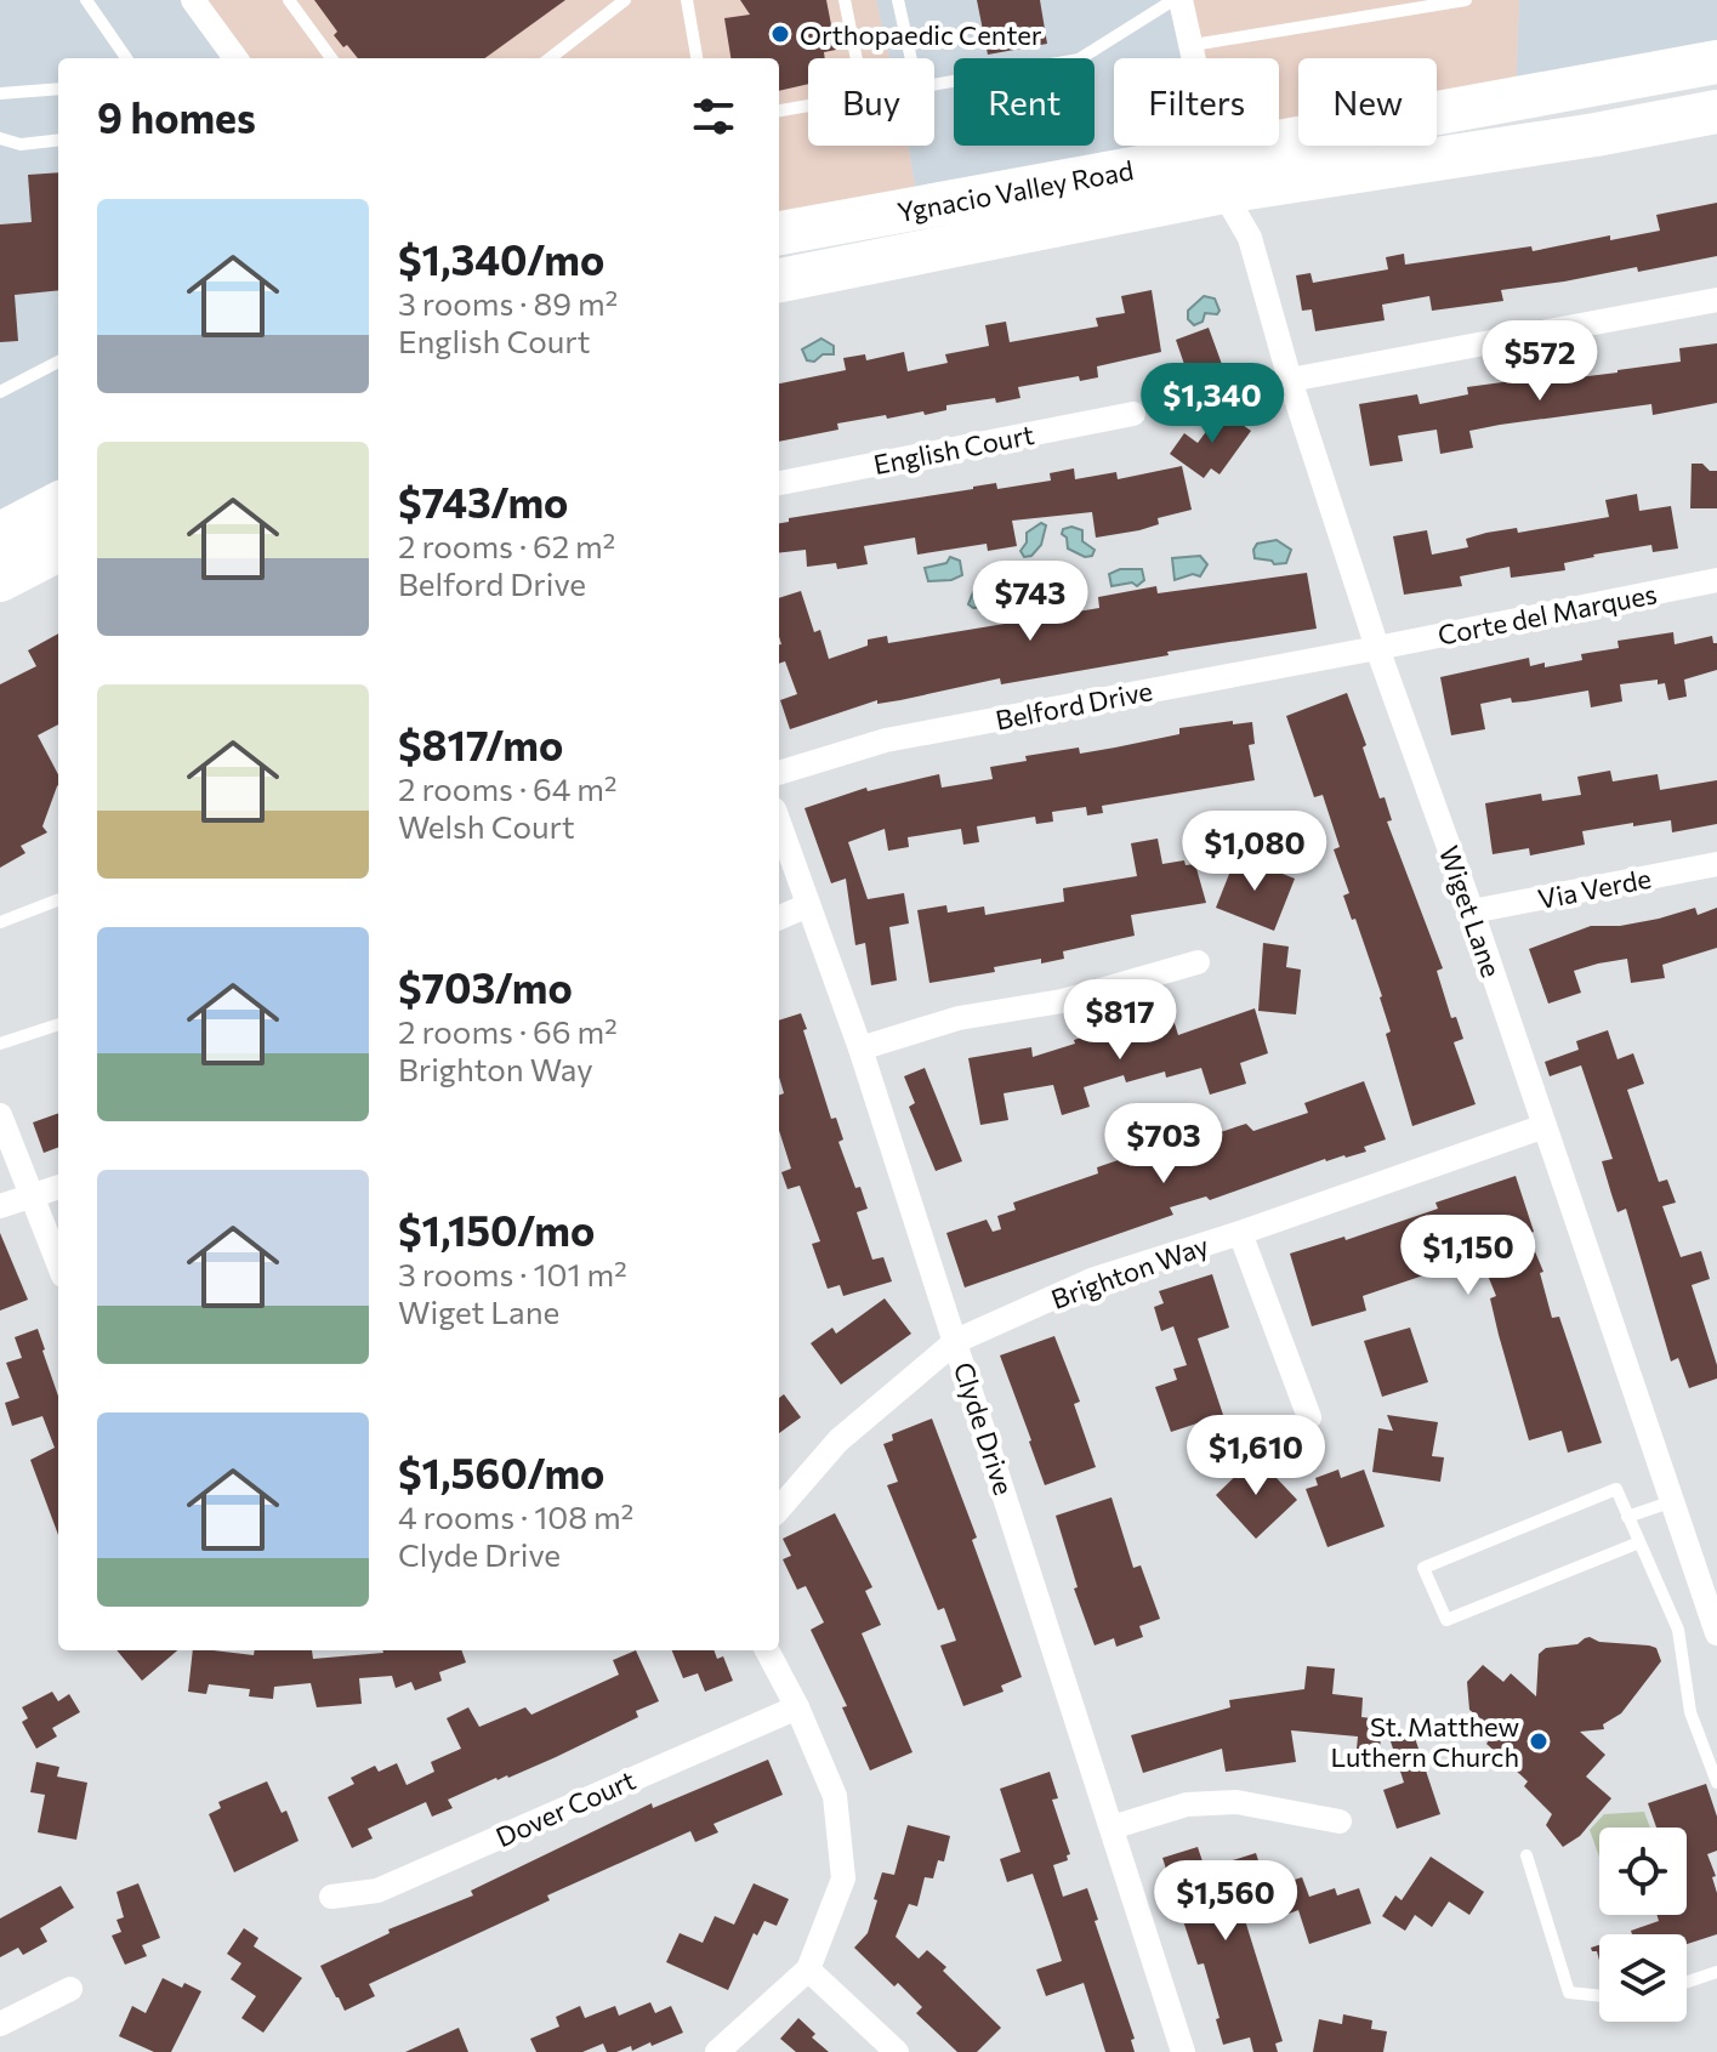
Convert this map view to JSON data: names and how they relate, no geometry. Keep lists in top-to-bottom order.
{
  "streets": {
    "highway": ["Ygnacio Valley Road"],
    "street": [
      "English Court",
      "Corte del Marques",
      "Belford Drive",
      "Via Verde",
      "Wiget Lane",
      "Brighton Way",
      "Clyde Drive",
      "Dover Court"
    ]
  },
  "crossings": [
    ["Ygnacio Valley Road", "Wiget Lane"],
    ["Corte del Marques", "Belford Drive"],
    ["Corte del Marques", "Wiget Lane"],
    ["Belford Drive", "Wiget Lane"],
    ["Via Verde", "Wiget Lane"],
    ["Wiget Lane", "Brighton Way"],
    ["Brighton Way", "Clyde Drive"]
  ],
  "places": ["Orthopaedic Center", "St. Matthew Luthern Church"],
  "page": {
    "chip": [
      "Buy",
      "Rent",
      "Filters",
      "New"
    ],
    "heading": "9 homes",
    "list": [
      {
        "name": "$1,340/mo",
        "note": "3 rooms · 89 m² · English Court"
      },
      {
        "name": "$743/mo",
        "note": "2 rooms · 62 m² · Belford Drive"
      },
      {
        "name": "$817/mo",
        "note": "2 rooms · 64 m² · Welsh Court"
      },
      {
        "name": "$703/mo",
        "note": "2 rooms · 66 m² · Brighton Way"
      },
      {
        "name": "$1,150/mo",
        "note": "3 rooms · 101 m² · Wiget Lane"
      },
      {
        "name": "$1,560/mo",
        "note": "4 rooms · 108 m² · Clyde Drive"
      }
    ],
    "price": [
      "$572",
      "$1,340",
      "$743",
      "$1,080",
      "$817",
      "$703",
      "$1,150",
      "$1,610",
      "$1,560"
    ]
  }
}
